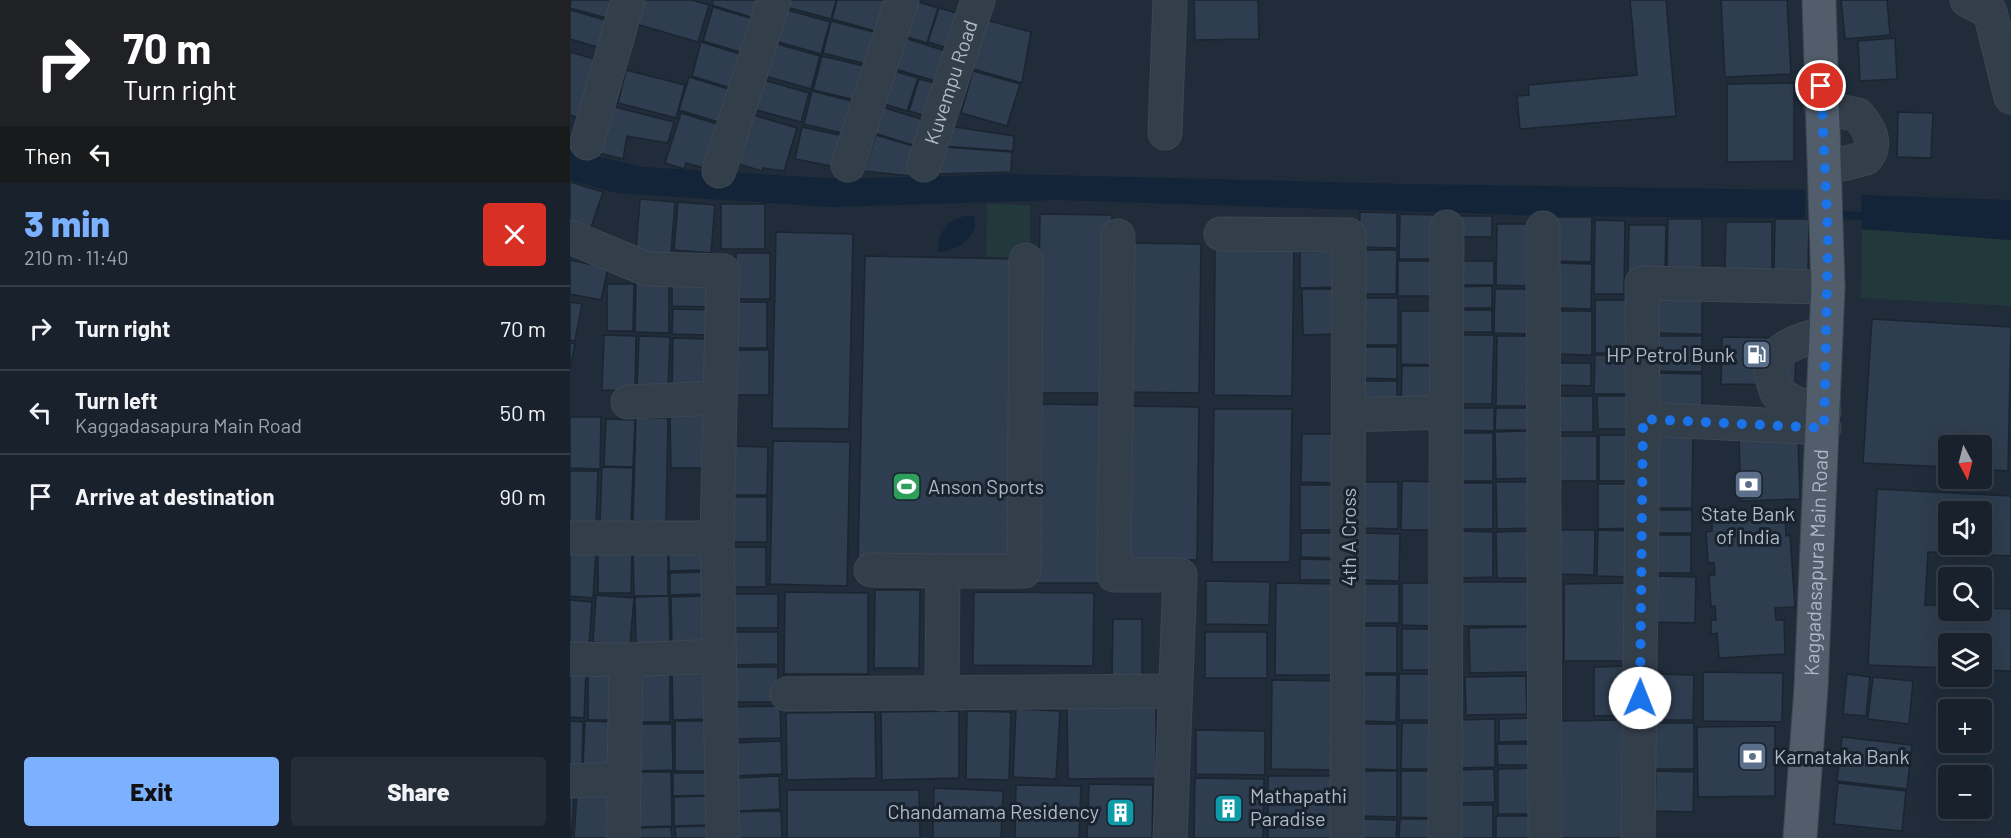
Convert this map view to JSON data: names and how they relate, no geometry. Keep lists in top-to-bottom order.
{
  "streets": {
    "main road": ["Kaggadasapura Main Road"],
    "street": ["Kuvempu Road", "4th A Cross"]
  },
  "places": {
    "fuel station": ["HP Petrol Bunk"],
    "bank": ["State Bank of India", "Karnataka Bank"],
    "sports": ["Anson Sports"],
    "building": ["Mathapathi Paradise", "Chandamama Residency"]
  },
  "north": "bottom",
  "page": {
    "turn": ["70 m", "Turn right"],
    "then": "Then",
    "heading": ["3 min", "210 m · 11:40"],
    "list": [
      {
        "name": "Turn right",
        "value": "70 m"
      },
      {
        "name": "Turn left",
        "note": "Kaggadasapura Main Road",
        "value": "50 m"
      },
      {
        "name": "Arrive at destination",
        "value": "90 m"
      }
    ],
    "map_buttons": ["+", "−"],
    "buttons": ["Exit", "Share"]
  }
}
